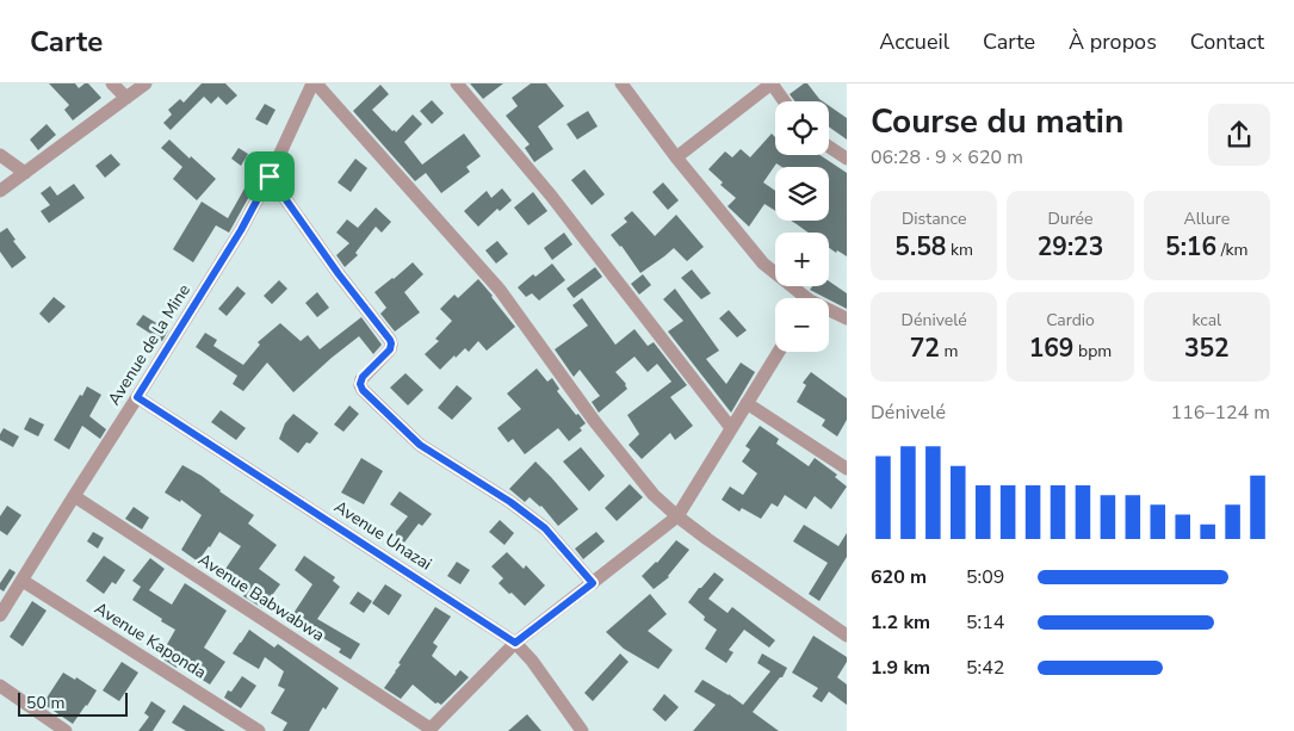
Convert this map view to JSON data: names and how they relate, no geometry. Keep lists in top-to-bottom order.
{
  "streets": {
    "street": [
      "Avenue de la Mine",
      "Avenue Unazai",
      "Avenue Babwabwa",
      "Avenue Kaponda"
    ]
  },
  "crossings": [
    ["Avenue de la Mine", "Avenue Unazai"],
    ["Avenue de la Mine", "Avenue Babwabwa"],
    ["Avenue de la Mine", "Avenue Kaponda"]
  ],
  "scale_bar": "50 m",
  "page": {
    "header": "Carte",
    "nav": [
      "Accueil",
      "Carte",
      "À propos",
      "Contact"
    ],
    "heading": ["Course du matin", "06:28 · 9 × 620 m"],
    "map_buttons": ["+", "−"],
    "stats": [
      ["Distance", "5.58 km"],
      ["Durée", "29:23"],
      ["Allure", "5:16 /km"],
      ["Dénivelé", "72 m"],
      ["Cardio", "169 bpm"],
      ["kcal", "352"]
    ],
    "chart": ["Dénivelé", "116–124 m"],
    "list": [
      {
        "name": "620 m",
        "note": "5:09"
      },
      {
        "name": "1.2 km",
        "note": "5:14"
      },
      {
        "name": "1.9 km",
        "note": "5:42"
      }
    ],
    "scale": "50 m"
  }
}
